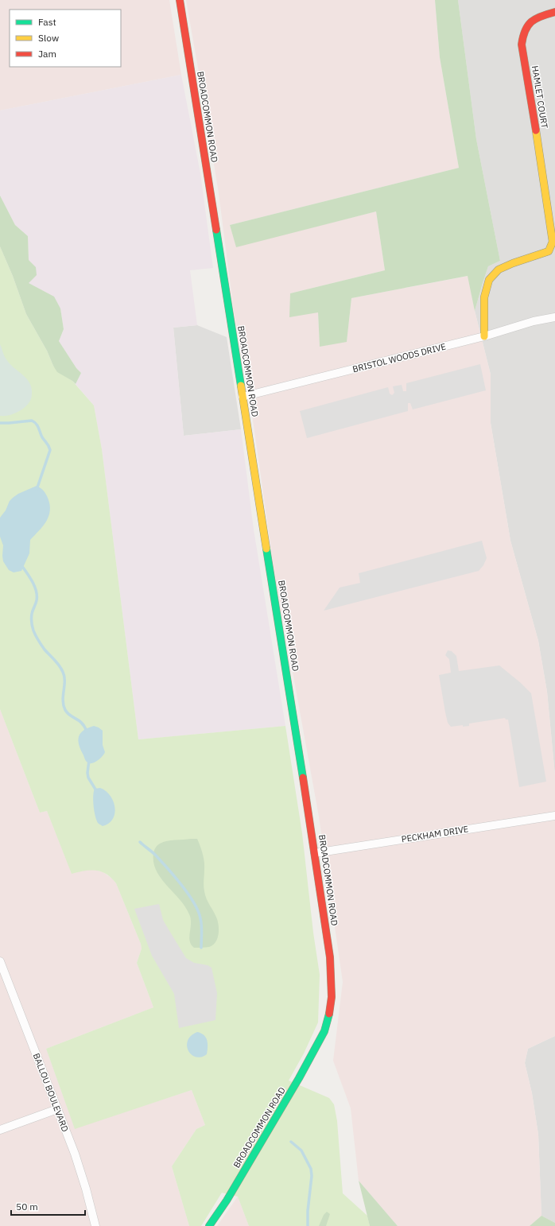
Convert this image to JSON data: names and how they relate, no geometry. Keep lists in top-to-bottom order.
{
  "streets": {
    "street": [
      "HAMLET COURT",
      "BROADCOMMON ROAD",
      "BRISTOL WOODS DRIVE",
      "PECKHAM DRIVE",
      "BALLOU BOULEVARD"
    ]
  },
  "crossings": [
    ["HAMLET COURT", "BRISTOL WOODS DRIVE"],
    ["BROADCOMMON ROAD", "BRISTOL WOODS DRIVE"],
    ["BROADCOMMON ROAD", "PECKHAM DRIVE"]
  ],
  "legend": ["Fast", "Slow", "Jam"],
  "scale_bar": "50 m"
}
